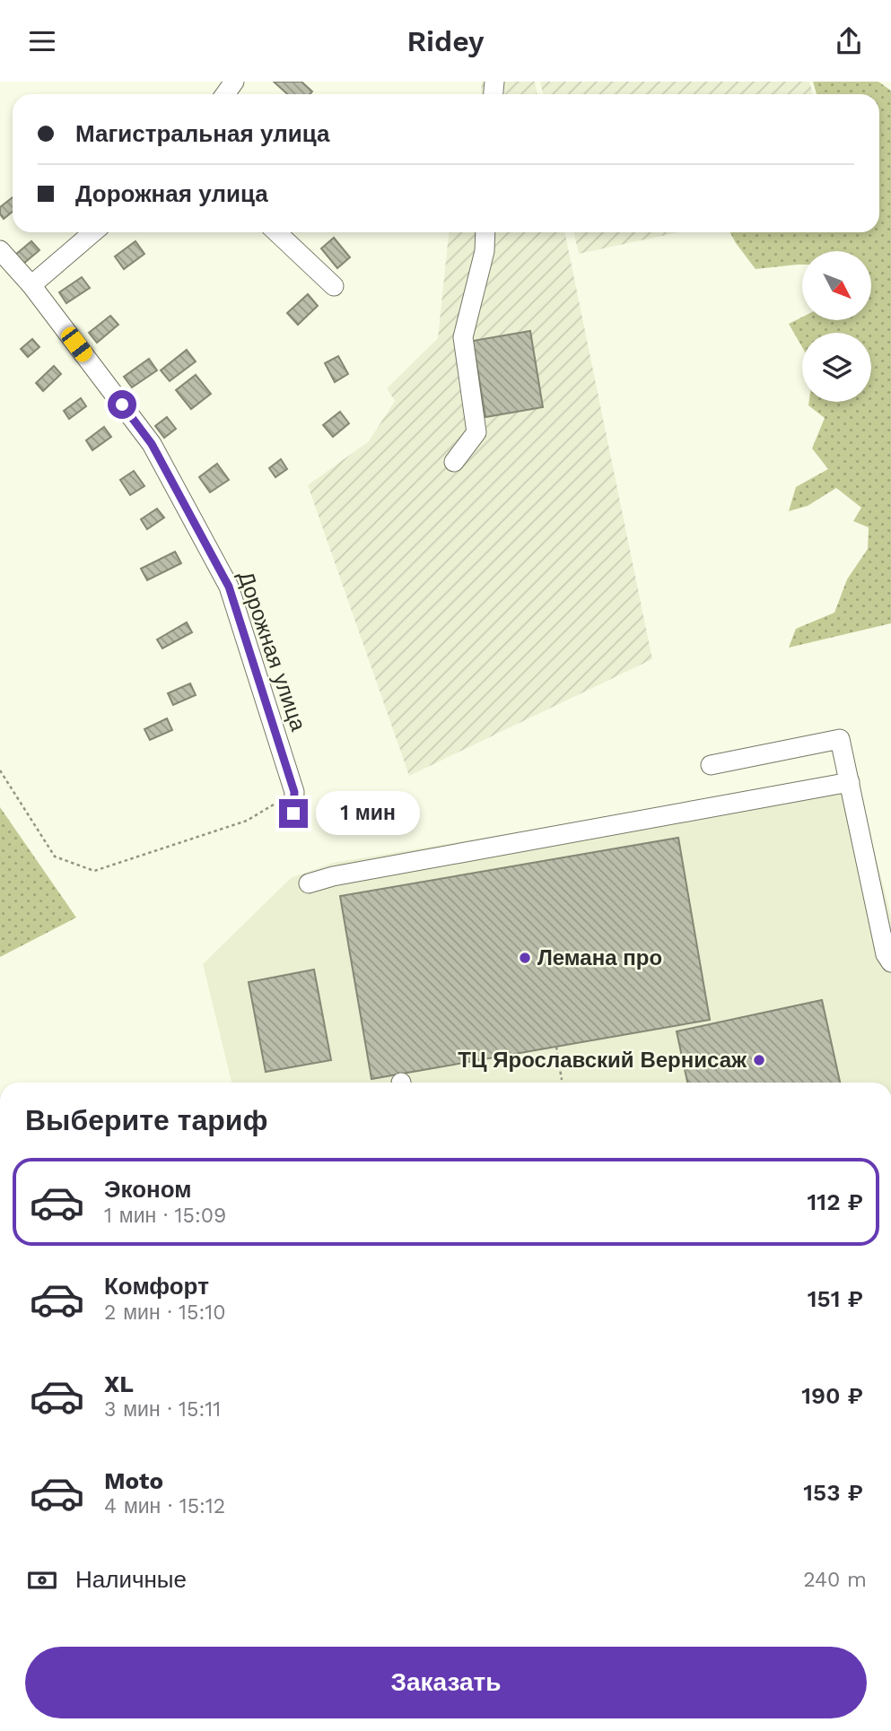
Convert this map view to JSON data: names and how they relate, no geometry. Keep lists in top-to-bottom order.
{
  "streets": {
    "street": ["Дорожная улица"]
  },
  "places": ["Лемана про", "ТЦ Ярославский Вернисаж"],
  "north": "bottom right",
  "page": {
    "header": "Ridey",
    "banner": ["Магистральная улица", "Дорожная улица"],
    "bubble": "1 мин",
    "heading": "Выберите тариф",
    "list": [
      {
        "name": "Эконом",
        "note": "1 мин · 15:09",
        "value": "112 ₽"
      },
      {
        "name": "Комфорт",
        "note": "2 мин · 15:10",
        "value": "151 ₽"
      },
      {
        "name": "XL",
        "note": "3 мин · 15:11",
        "value": "190 ₽"
      },
      {
        "name": "Moto",
        "note": "4 мин · 15:12",
        "value": "153 ₽"
      }
    ],
    "pay": ["Наличные", "240 m"],
    "buttons": "Заказать"
  }
}
